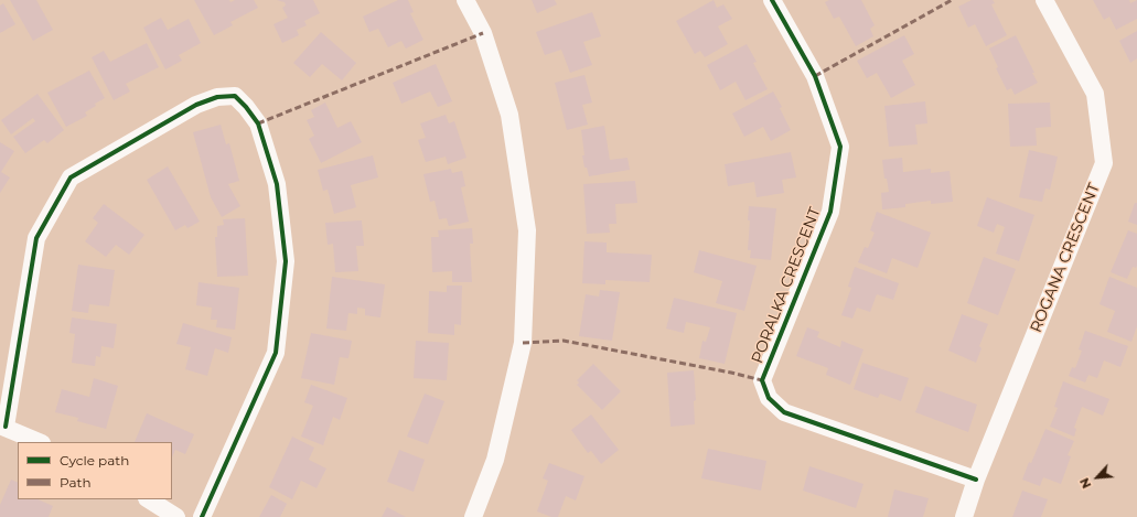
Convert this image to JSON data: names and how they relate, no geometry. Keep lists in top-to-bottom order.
{
  "streets": {
    "street": ["ROGANA CRESCENT", "PORALKA CRESCENT"]
  },
  "crossings": [
    ["ROGANA CRESCENT", "PORALKA CRESCENT"]
  ],
  "legend": ["Cycle path", "Path"],
  "north": "bottom left"
}
